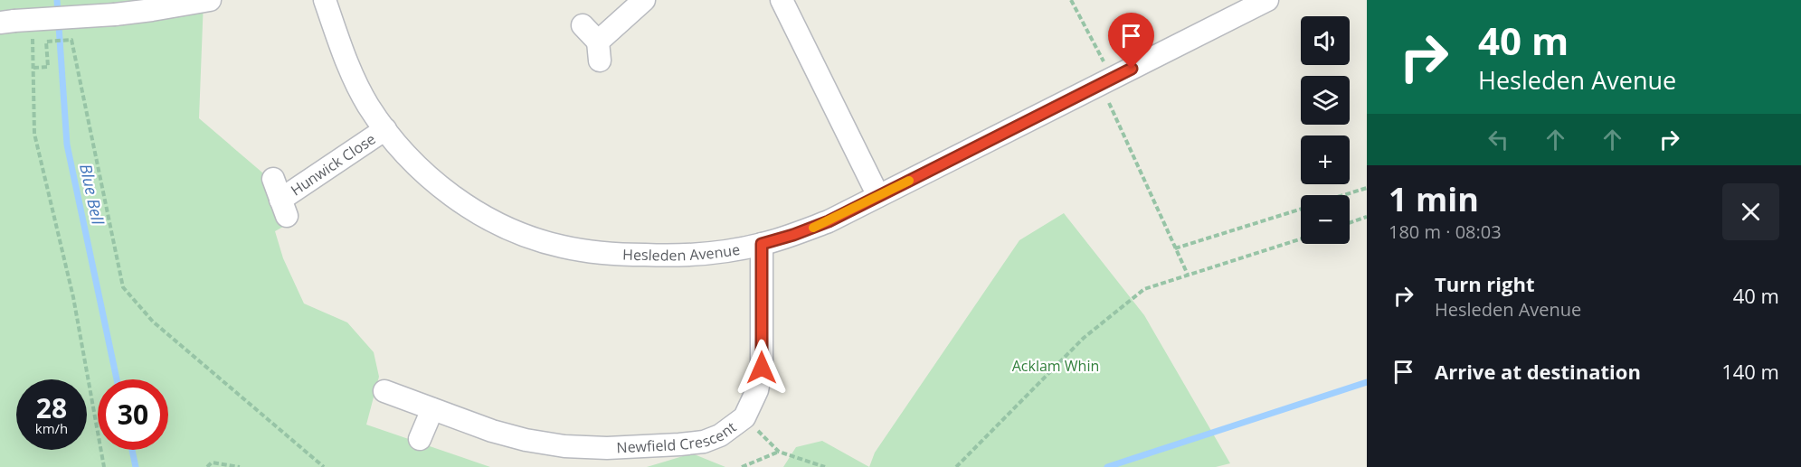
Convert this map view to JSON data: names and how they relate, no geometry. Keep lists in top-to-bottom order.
{
  "streets": {
    "street": ["Hunwick Close", "Hesleden Avenue", "Newfield Crescent"]
  },
  "crossings": [
    ["Hunwick Close", "Hesleden Avenue"],
    ["Hesleden Avenue", "Newfield Crescent"]
  ],
  "water": ["Blue Bell"],
  "parks": ["Acklam Whin"],
  "page": {
    "turn": ["40 m", "Hesleden Avenue"],
    "map_buttons": ["+", "−"],
    "heading": ["1 min", "180 m · 08:03"],
    "list": [
      {
        "name": "Turn right",
        "note": "Hesleden Avenue",
        "value": "40 m"
      },
      {
        "name": "Arrive at destination",
        "value": "140 m"
      }
    ],
    "speed": "28 km/h",
    "limit": "30"
  }
}
